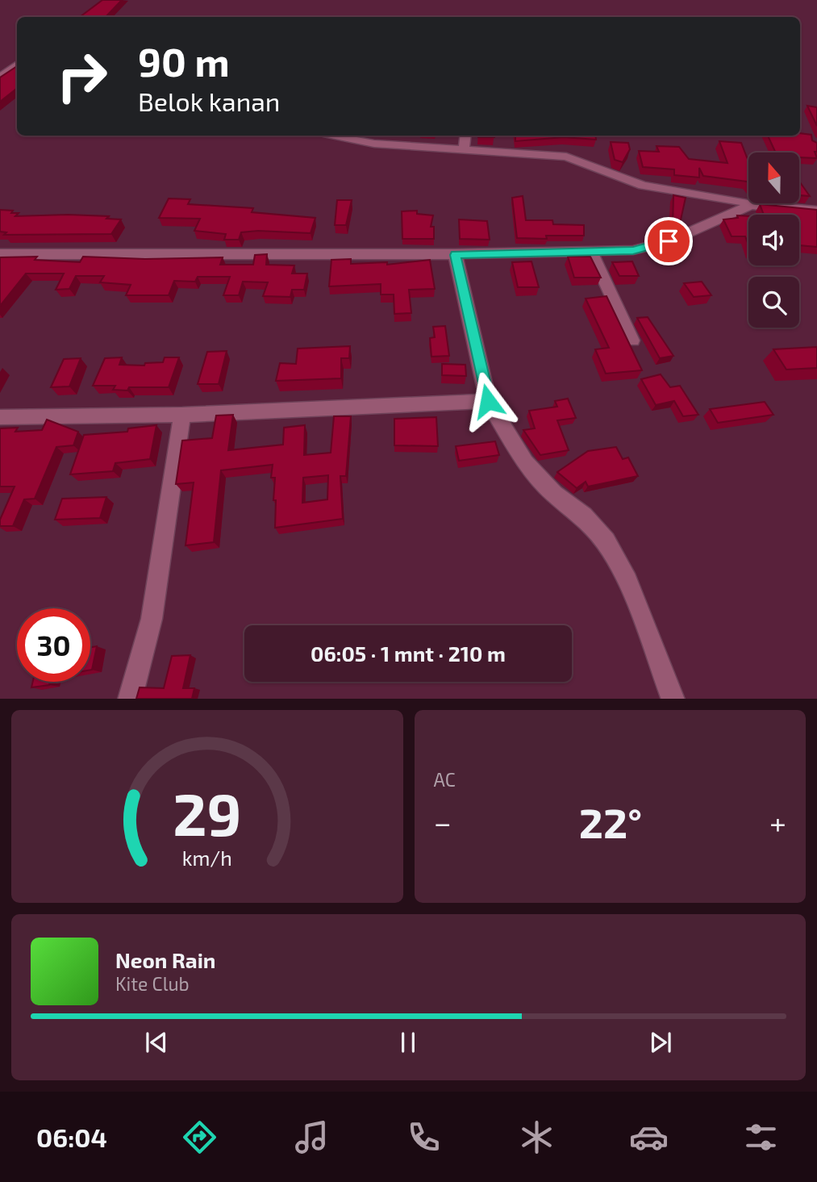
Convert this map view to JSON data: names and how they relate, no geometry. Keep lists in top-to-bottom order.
{
  "north": "top",
  "page": {
    "turn": ["90 m", "Belok kanan"],
    "limit": "30",
    "trip": "06:05 · 1 mnt · 210 m",
    "tile": "AC",
    "heat": ["−", "22°", "+"],
    "song": ["Neon Rain", "Kite Club"],
    "tabs": "06:04",
    "gauge": ["29", "km/h"]
  }
}
